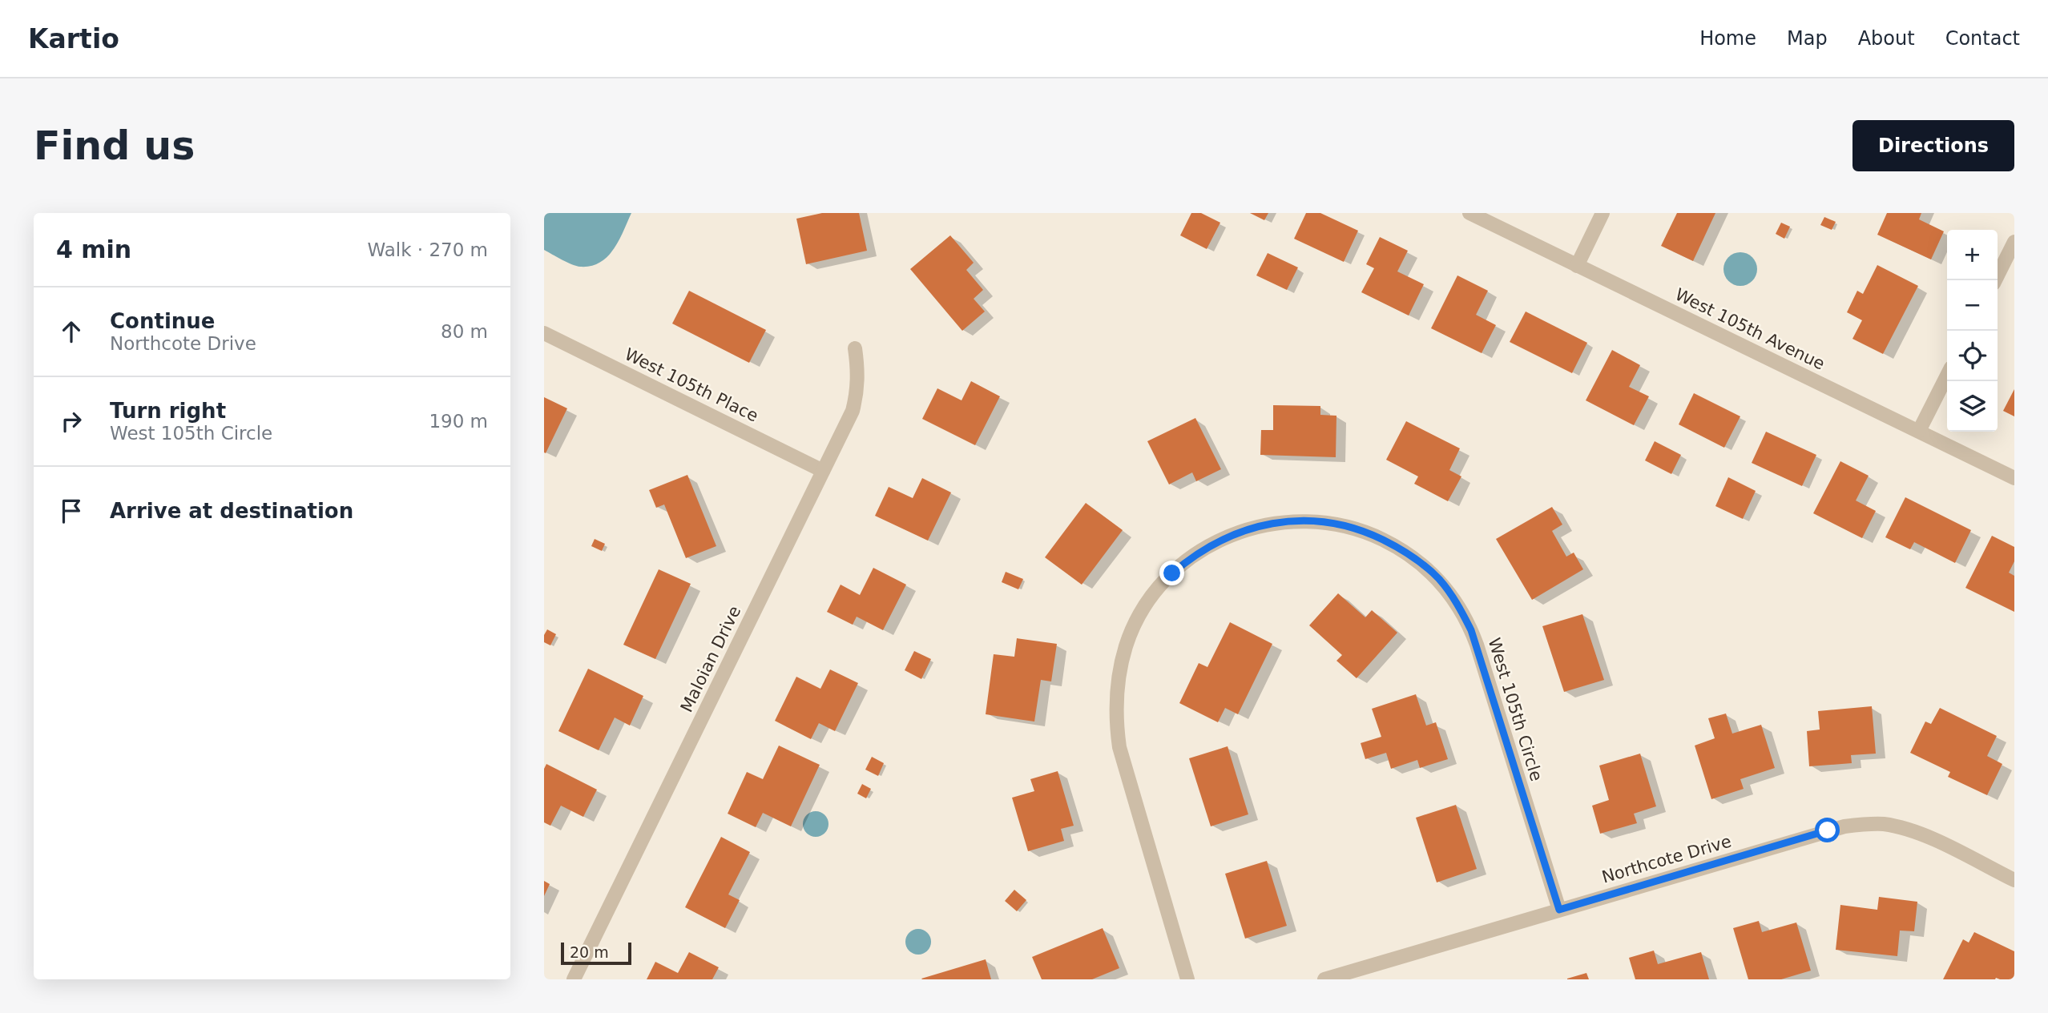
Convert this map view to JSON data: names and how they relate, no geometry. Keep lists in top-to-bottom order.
{
  "streets": {
    "street": [
      "West 105th Avenue",
      "West 105th Place",
      "Maloian Drive",
      "West 105th Circle",
      "Northcote Drive"
    ]
  },
  "crossings": [
    ["West 105th Place", "Maloian Drive"],
    ["West 105th Circle", "Northcote Drive"]
  ],
  "scale_bar": "20 m",
  "page": {
    "header": "Kartio",
    "nav": [
      "Home",
      "Map",
      "About",
      "Contact"
    ],
    "buttons": "Directions",
    "title": "Find us",
    "heading": ["4 min", "Walk · 270 m"],
    "map_buttons": ["+", "−"],
    "list": [
      ["Continue", "Northcote Drive", "80 m"],
      ["Turn right", "West 105th Circle", "190 m"],
      "Arrive at destination"
    ],
    "scale": "20 m"
  }
}
